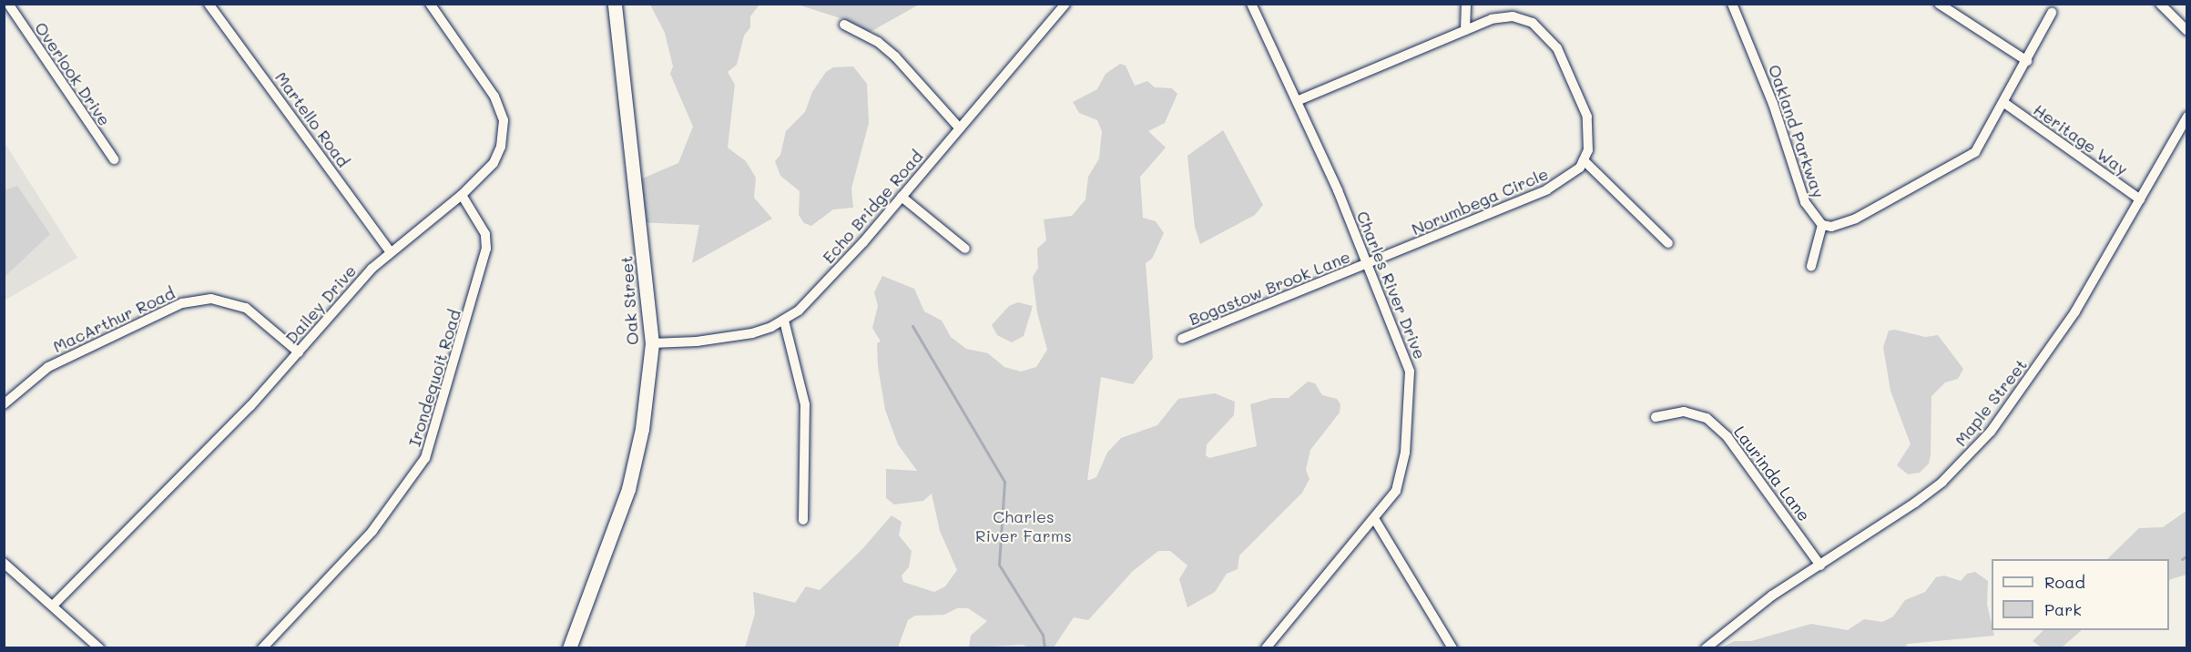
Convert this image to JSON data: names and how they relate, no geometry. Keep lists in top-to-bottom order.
{
  "streets": {
    "main road": ["Oak Street"],
    "street": [
      "Overlook Drive",
      "Martello Road",
      "Oakland Parkway",
      "Heritage Way",
      "Norumbega Circle",
      "Echo Bridge Road",
      "Charles River Drive",
      "Bogastow Brook Lane",
      "Dailey Drive",
      "MacArthur Road",
      "Irondequoit Road",
      "Maple Street",
      "Laurinda Lane"
    ]
  },
  "crossings": [
    ["Martello Road", "Dailey Drive"],
    ["Heritage Way", "Maple Street"],
    ["Norumbega Circle", "Charles River Drive"],
    ["Norumbega Circle", "Bogastow Brook Lane"],
    ["Echo Bridge Road", "Oak Street"],
    ["Charles River Drive", "Bogastow Brook Lane"],
    ["Dailey Drive", "MacArthur Road"],
    ["Dailey Drive", "Irondequoit Road"],
    ["Maple Street", "Laurinda Lane"]
  ],
  "parks": ["Charles River Farms"],
  "legend": ["Road", "Park"]
}
